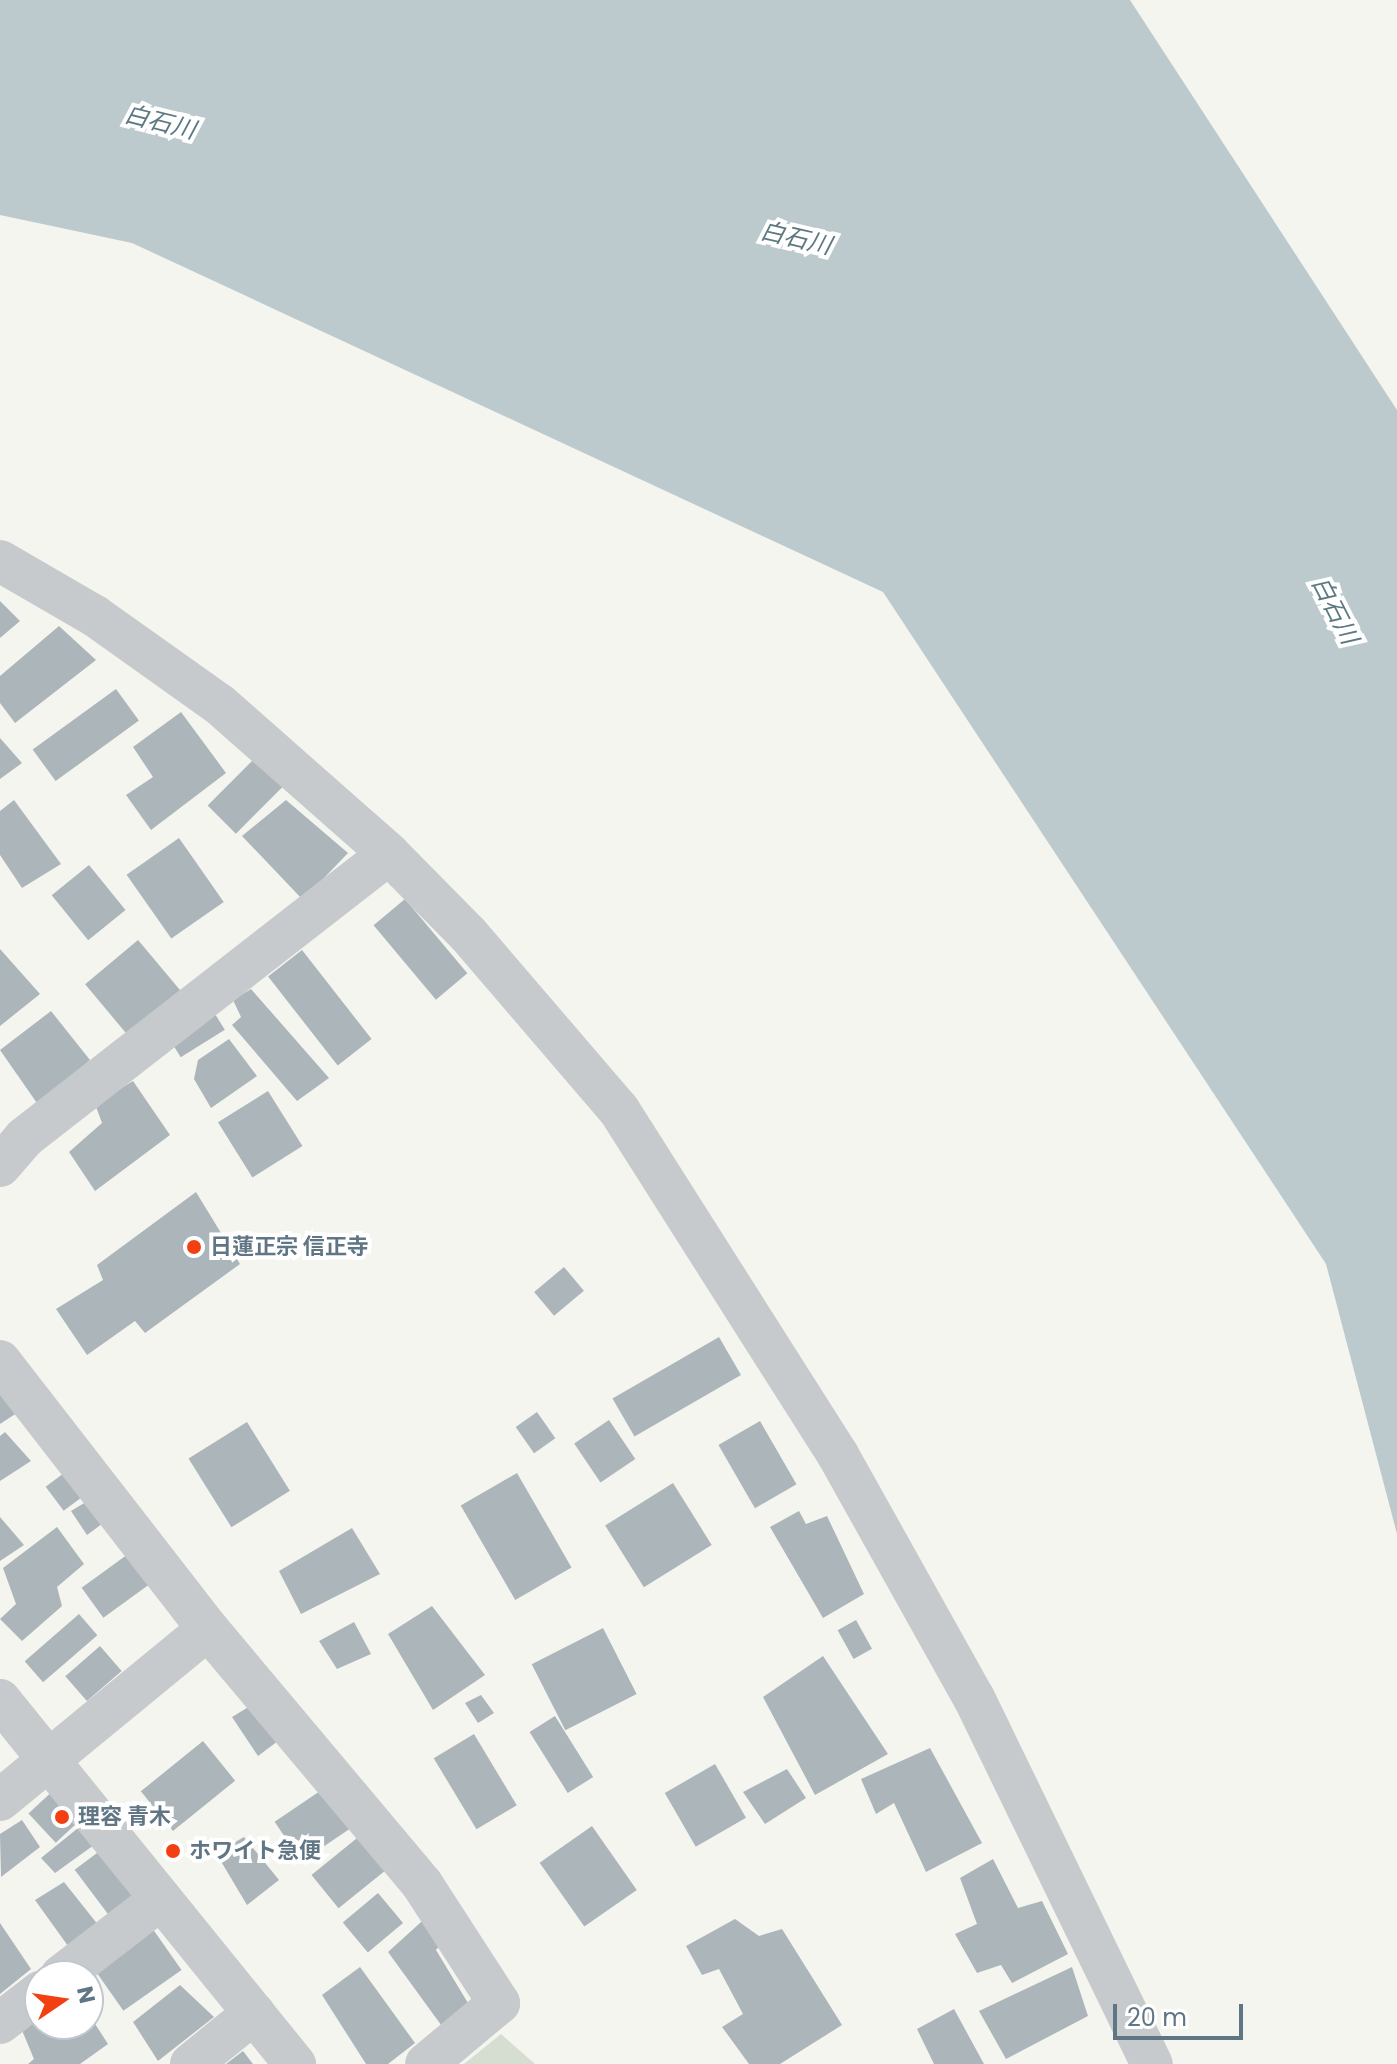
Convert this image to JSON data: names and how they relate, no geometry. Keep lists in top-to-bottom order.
{
  "water": ["白石川"],
  "places": ["日蓮正宗 信正寺", "理容 青木", "ホワイト急便"],
  "scale_bar": "20 m",
  "north": "right"
}
